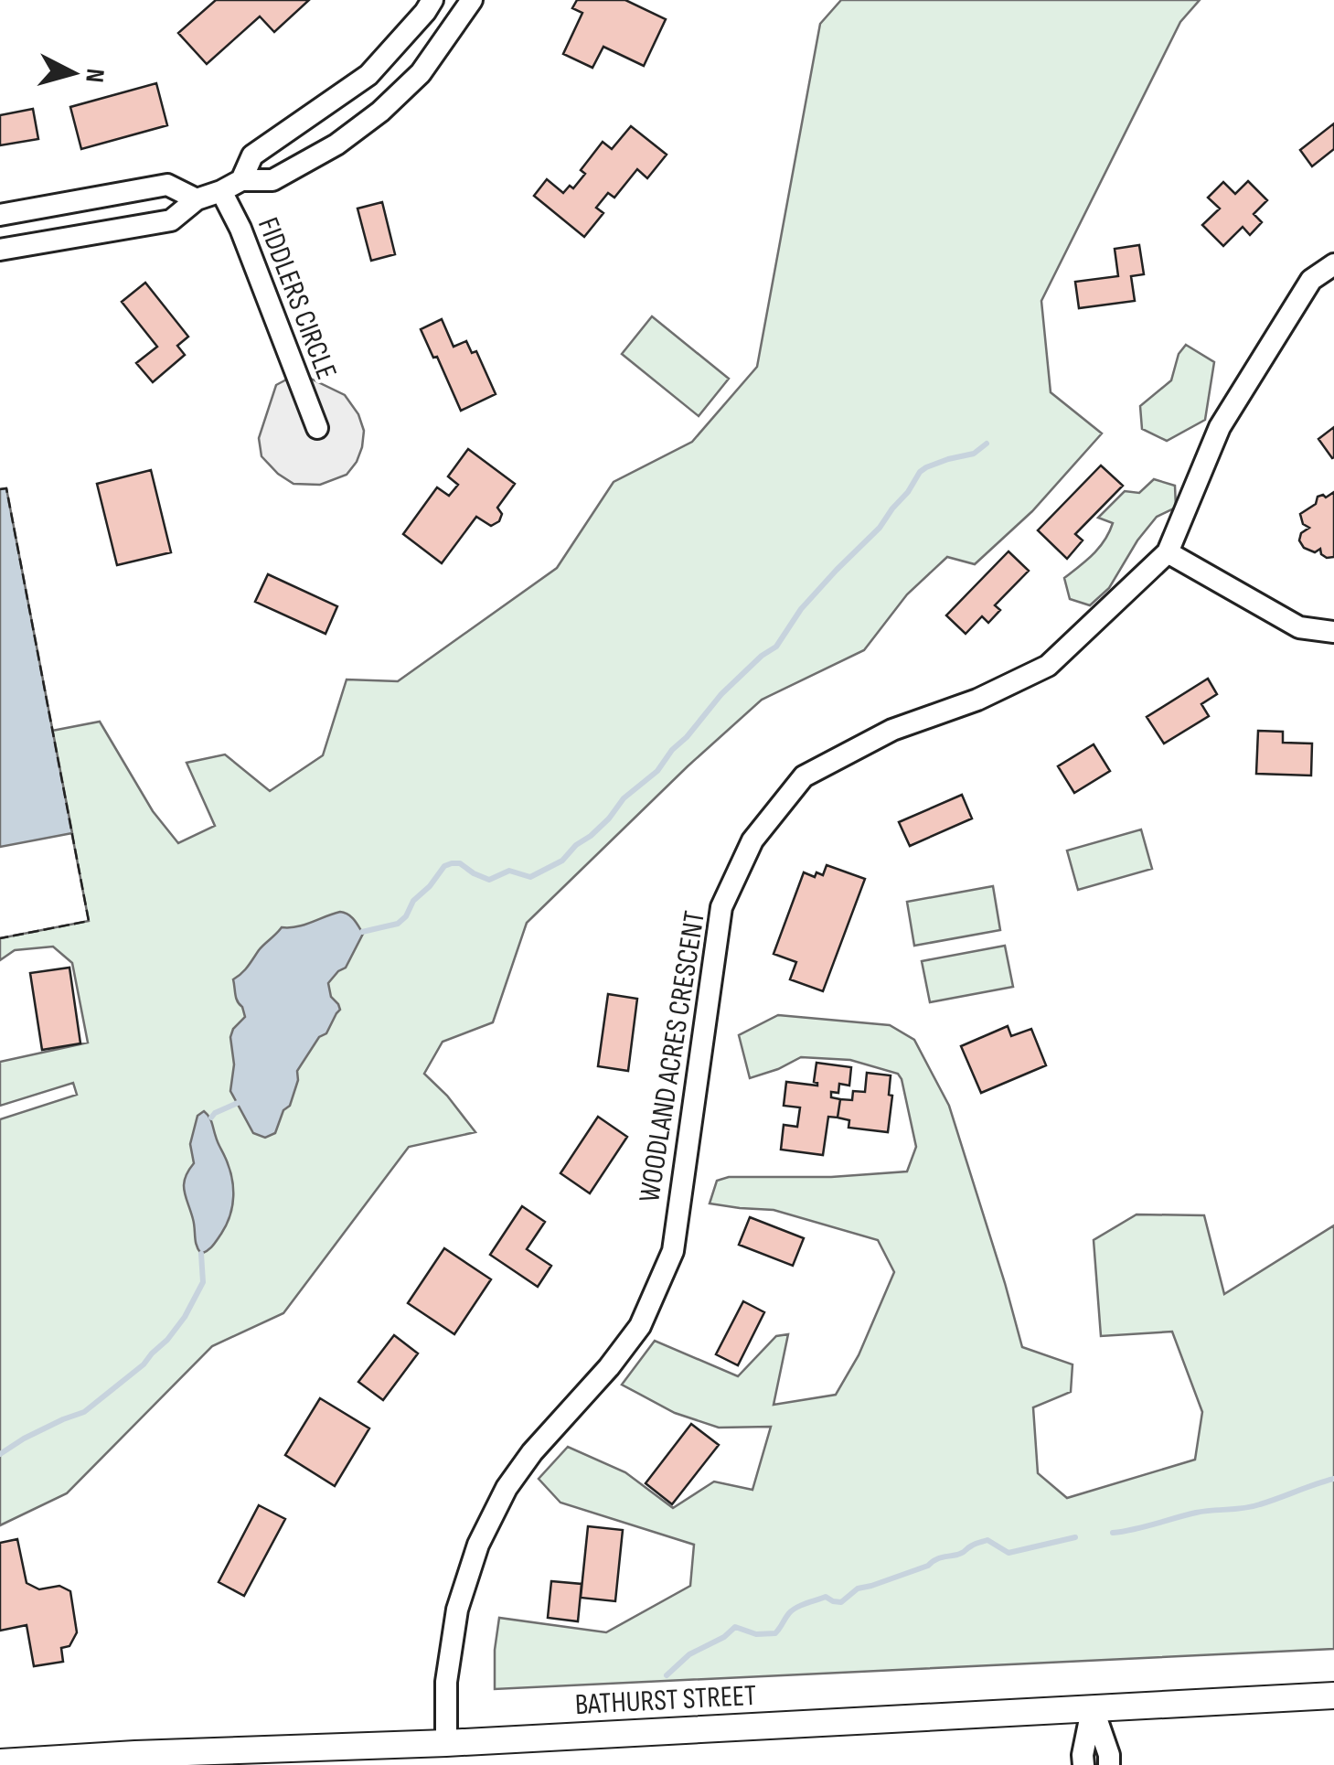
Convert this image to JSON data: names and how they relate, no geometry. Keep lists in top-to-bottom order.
{
  "streets": {
    "main road": ["BATHURST STREET"],
    "street": ["FIDDLERS CIRCLE", "WOODLAND ACRES CRESCENT"]
  },
  "crossings": [
    ["WOODLAND ACRES CRESCENT", "BATHURST STREET"]
  ],
  "north": "right"
}
